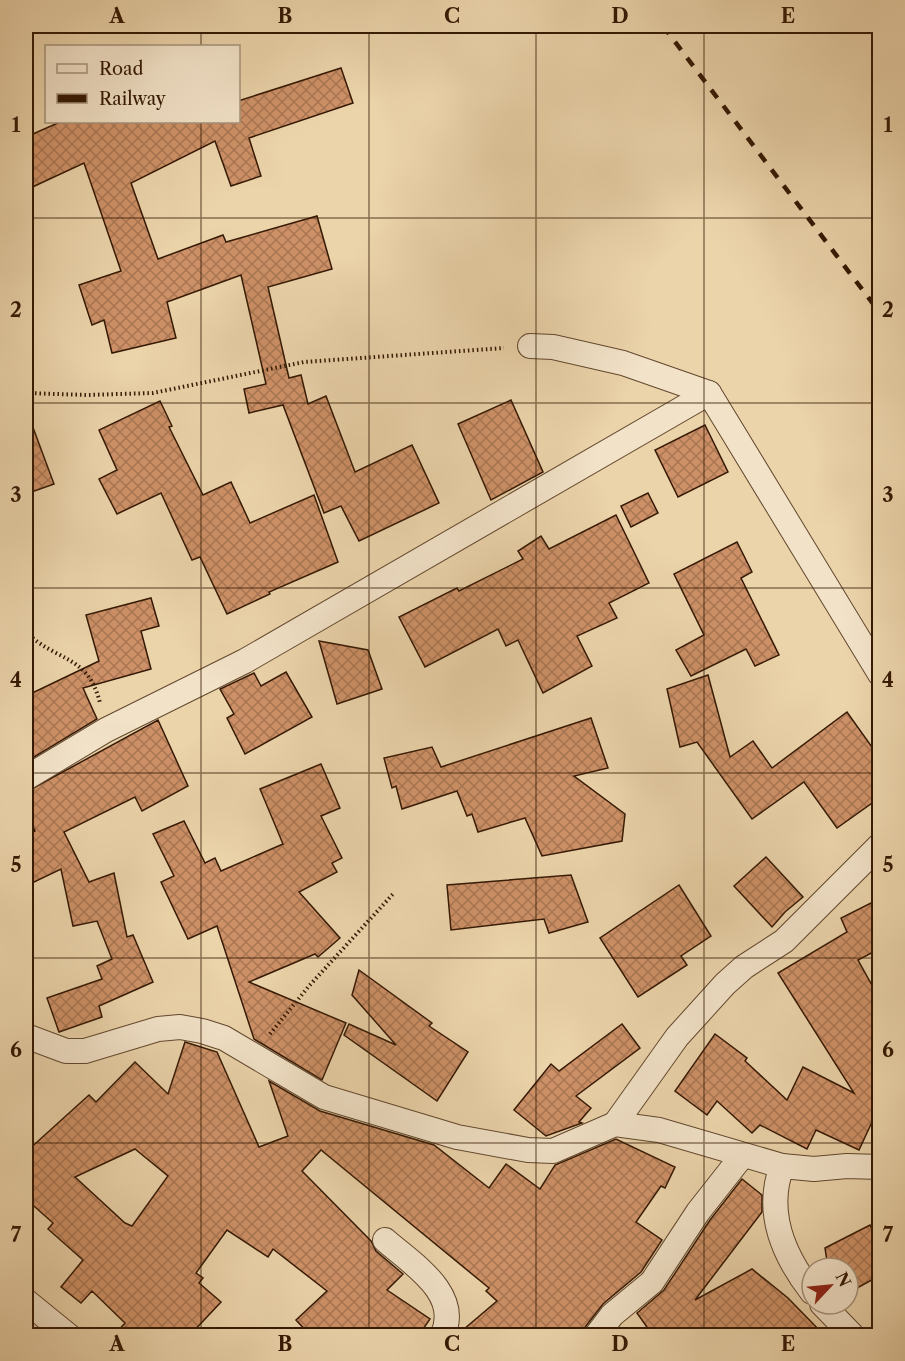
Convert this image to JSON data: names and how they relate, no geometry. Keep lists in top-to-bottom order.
{
  "legend": ["Road", "Railway"],
  "north": "top right",
  "grid": {
    "columns": [
      "A",
      "B",
      "C",
      "D",
      "E"
    ],
    "rows": [
      "1",
      "2",
      "3",
      "4",
      "5",
      "6",
      "7"
    ]
  }
}
